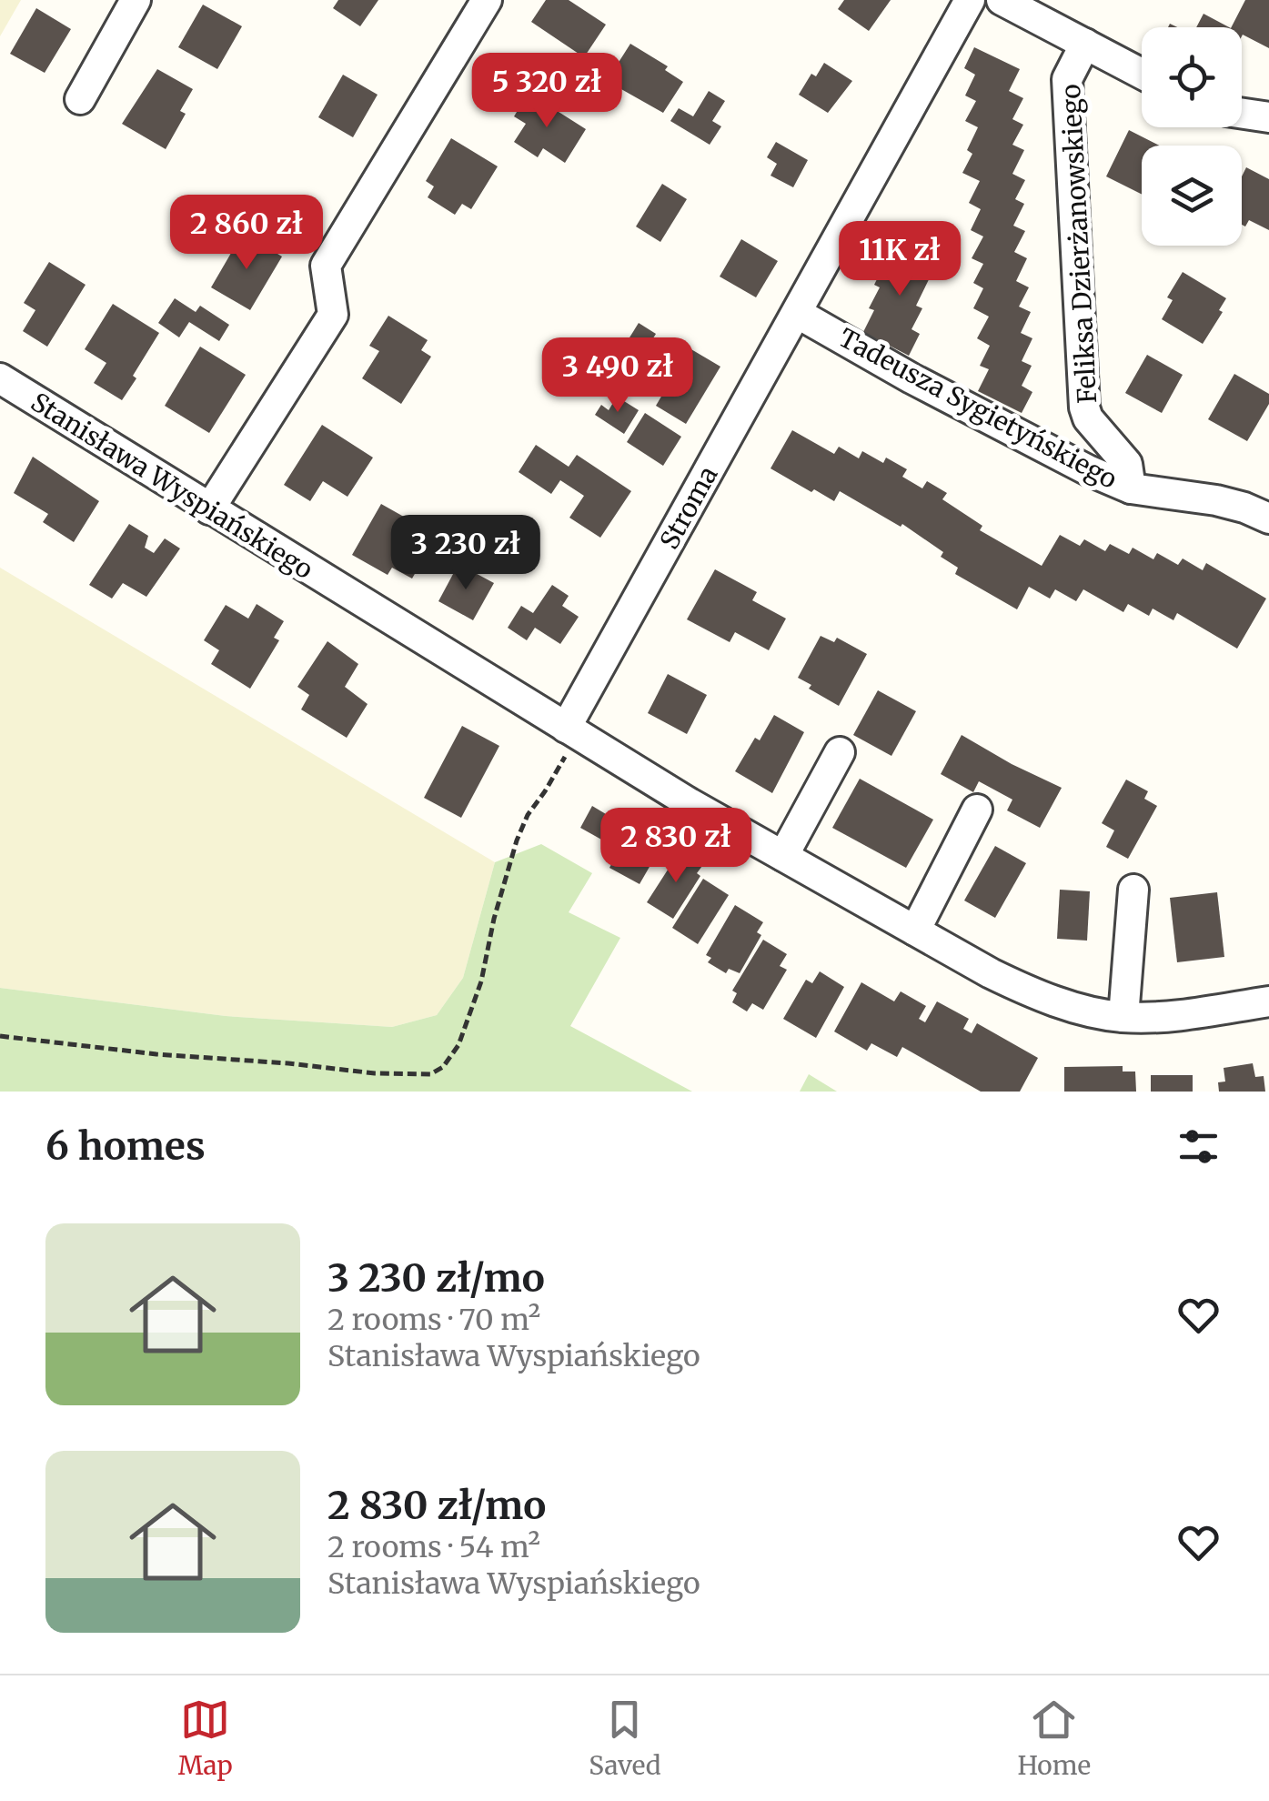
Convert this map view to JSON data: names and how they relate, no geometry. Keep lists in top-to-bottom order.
{
  "streets": {
    "street": [
      "Feliksa Dzierżanowskiego",
      "Tadeusza Sygietyńskiego",
      "Stanisława Wyspiańskiego",
      "Stroma"
    ]
  },
  "crossings": [
    ["Feliksa Dzierżanowskiego", "Tadeusza Sygietyńskiego"],
    ["Tadeusza Sygietyńskiego", "Stroma"],
    ["Stanisława Wyspiańskiego", "Stroma"]
  ],
  "page": {
    "price": [
      "5 320 zł",
      "2 860 zł",
      "11K zł",
      "3 490 zł",
      "3 230 zł",
      "2 830 zł"
    ],
    "heading": "6 homes",
    "list": [
      {
        "name": "3 230 zł/mo",
        "note": "2 rooms · 70 m² · Stanisława Wyspiańskiego"
      },
      {
        "name": "2 830 zł/mo",
        "note": "2 rooms · 54 m² · Stanisława Wyspiańskiego"
      }
    ],
    "tabs": ["Map", "Saved", "Home"]
  }
}
